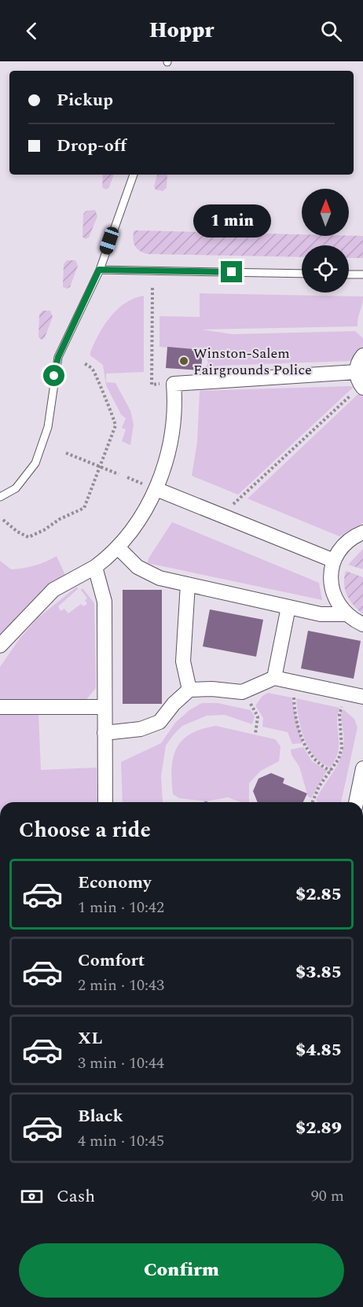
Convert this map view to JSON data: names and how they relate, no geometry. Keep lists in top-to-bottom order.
{
  "places": ["Winston-Salem Fairgrounds Police"],
  "north": "top",
  "page": {
    "header": "Hoppr",
    "banner": ["Pickup", "Drop-off"],
    "bubble": "1 min",
    "heading": "Choose a ride",
    "list": [
      {
        "name": "Economy",
        "note": "1 min · 10:42",
        "value": "$2.85"
      },
      {
        "name": "Comfort",
        "note": "2 min · 10:43",
        "value": "$3.85"
      },
      {
        "name": "XL",
        "note": "3 min · 10:44",
        "value": "$4.85"
      },
      {
        "name": "Black",
        "note": "4 min · 10:45",
        "value": "$2.89"
      }
    ],
    "pay": ["Cash", "90 m"],
    "buttons": "Confirm"
  }
}
